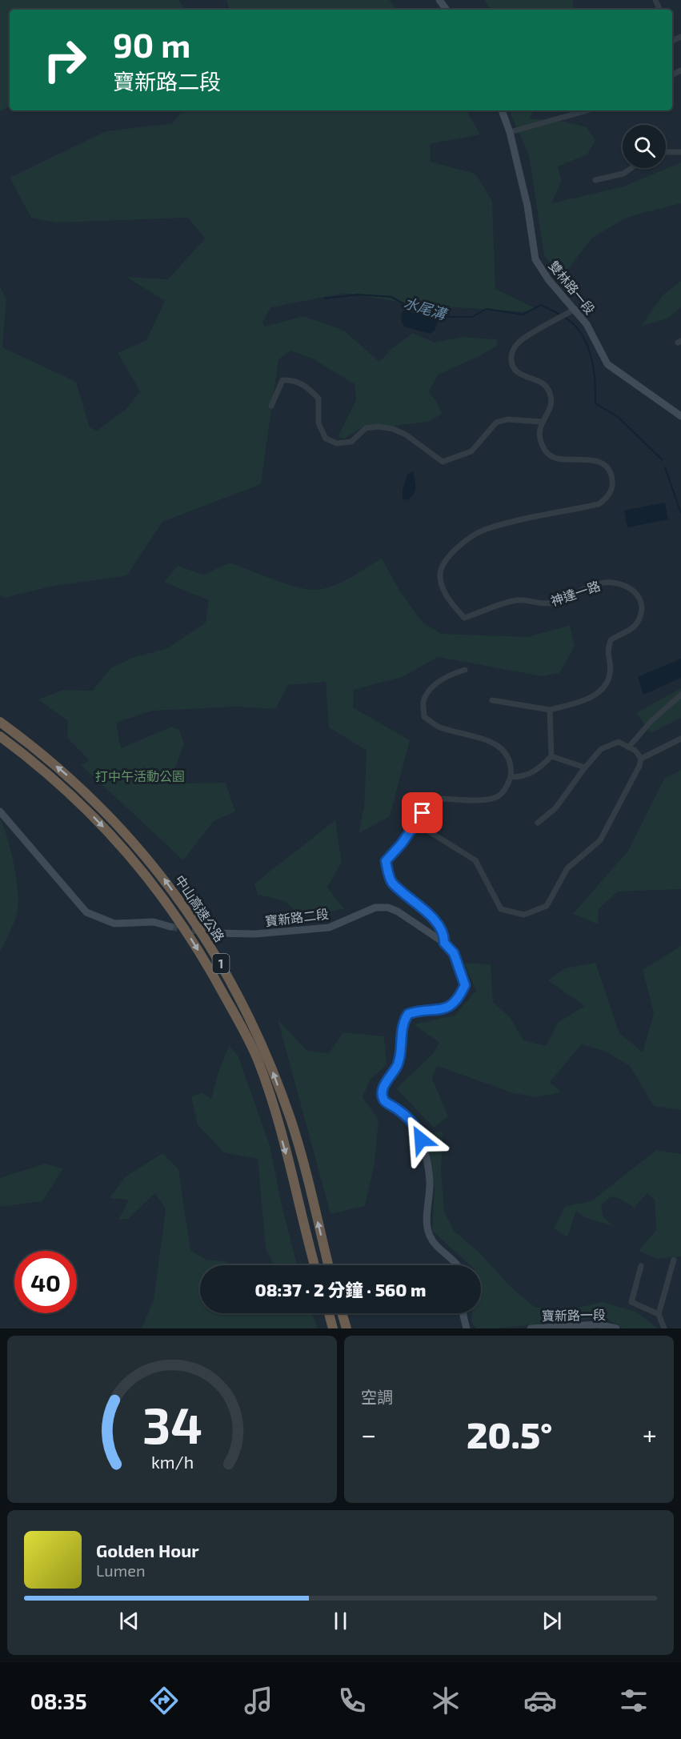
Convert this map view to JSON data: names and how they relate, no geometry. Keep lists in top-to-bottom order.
{
  "streets": {
    "highway": ["中山高速公路", "1"],
    "street": [
      "雙林路一段",
      "神達一路",
      "寶新路二段",
      "寶新路一段"
    ]
  },
  "crossings": [
    ["雙林路一段", "神達一路"]
  ],
  "water": ["水尾溝"],
  "parks": ["打中午活動公園"],
  "page": {
    "turn": ["90 m", "寶新路二段"],
    "limit": "40",
    "trip": "08:37 · 2 分鐘 · 560 m",
    "tile": "空調",
    "heat": ["−", "20.5°", "+"],
    "song": ["Golden Hour", "Lumen"],
    "tabs": "08:35",
    "gauge": ["34", "km/h"]
  }
}
